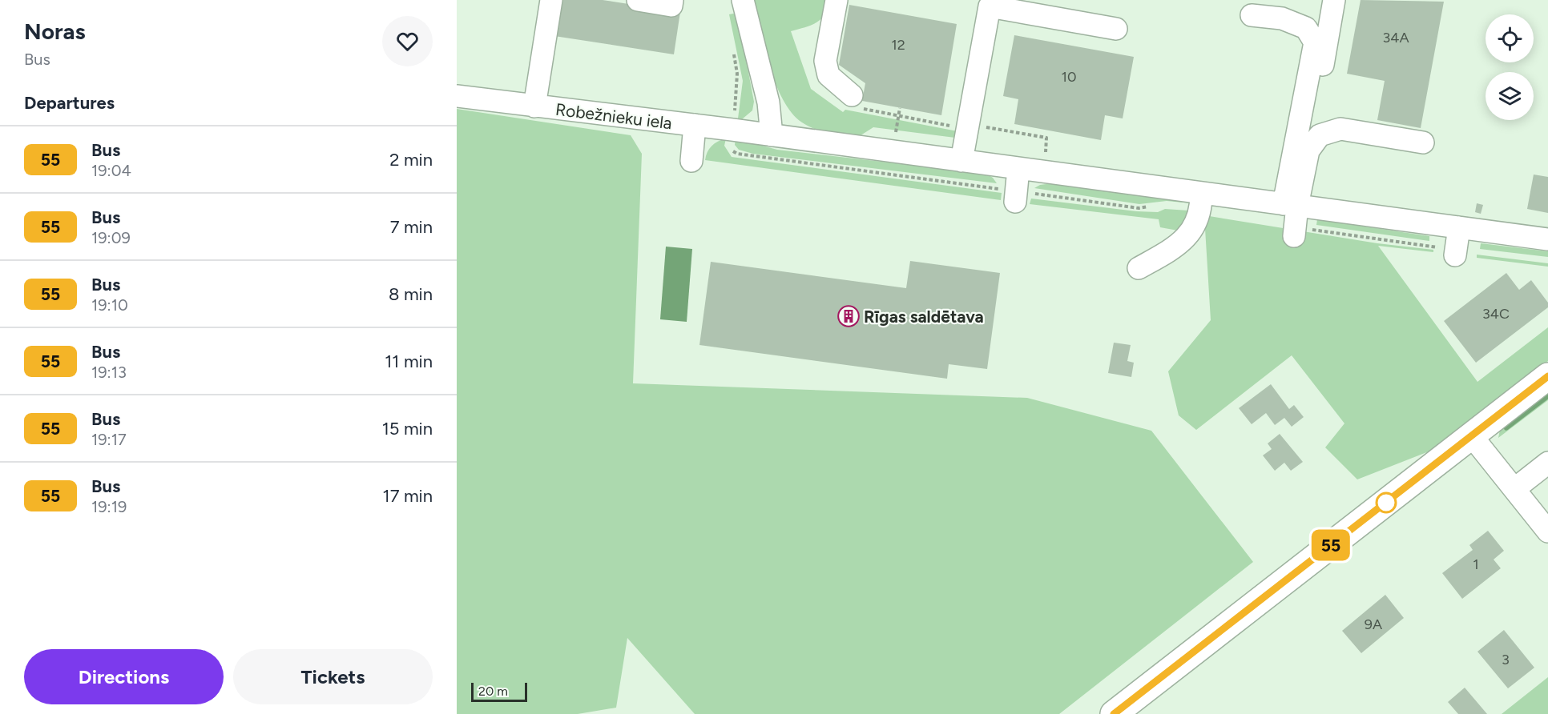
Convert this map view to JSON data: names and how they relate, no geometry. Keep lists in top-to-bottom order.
{
  "streets": {
    "street": ["Robežnieku iela"]
  },
  "places": {
    "building": ["Rīgas saldētava"]
  },
  "lines": ["bus line 55"],
  "house_numbers": [
    "34A",
    "12",
    "10",
    "34C",
    "1",
    "9A",
    "3"
  ],
  "scale_bar": "20 m",
  "page": {
    "heading": [
      ["Noras", "Bus"],
      "Departures"
    ],
    "on_map": "55",
    "list": [
      {
        "mark": "55",
        "name": "Bus",
        "note": "19:04",
        "value": "2 min"
      },
      {
        "mark": "55",
        "name": "Bus",
        "note": "19:09",
        "value": "7 min"
      },
      {
        "mark": "55",
        "name": "Bus",
        "note": "19:10",
        "value": "8 min"
      },
      {
        "mark": "55",
        "name": "Bus",
        "note": "19:13",
        "value": "11 min"
      },
      {
        "mark": "55",
        "name": "Bus",
        "note": "19:17",
        "value": "15 min"
      },
      {
        "mark": "55",
        "name": "Bus",
        "note": "19:19",
        "value": "17 min"
      }
    ],
    "buttons": ["Directions", "Tickets"],
    "scale": "20 m"
  }
}
